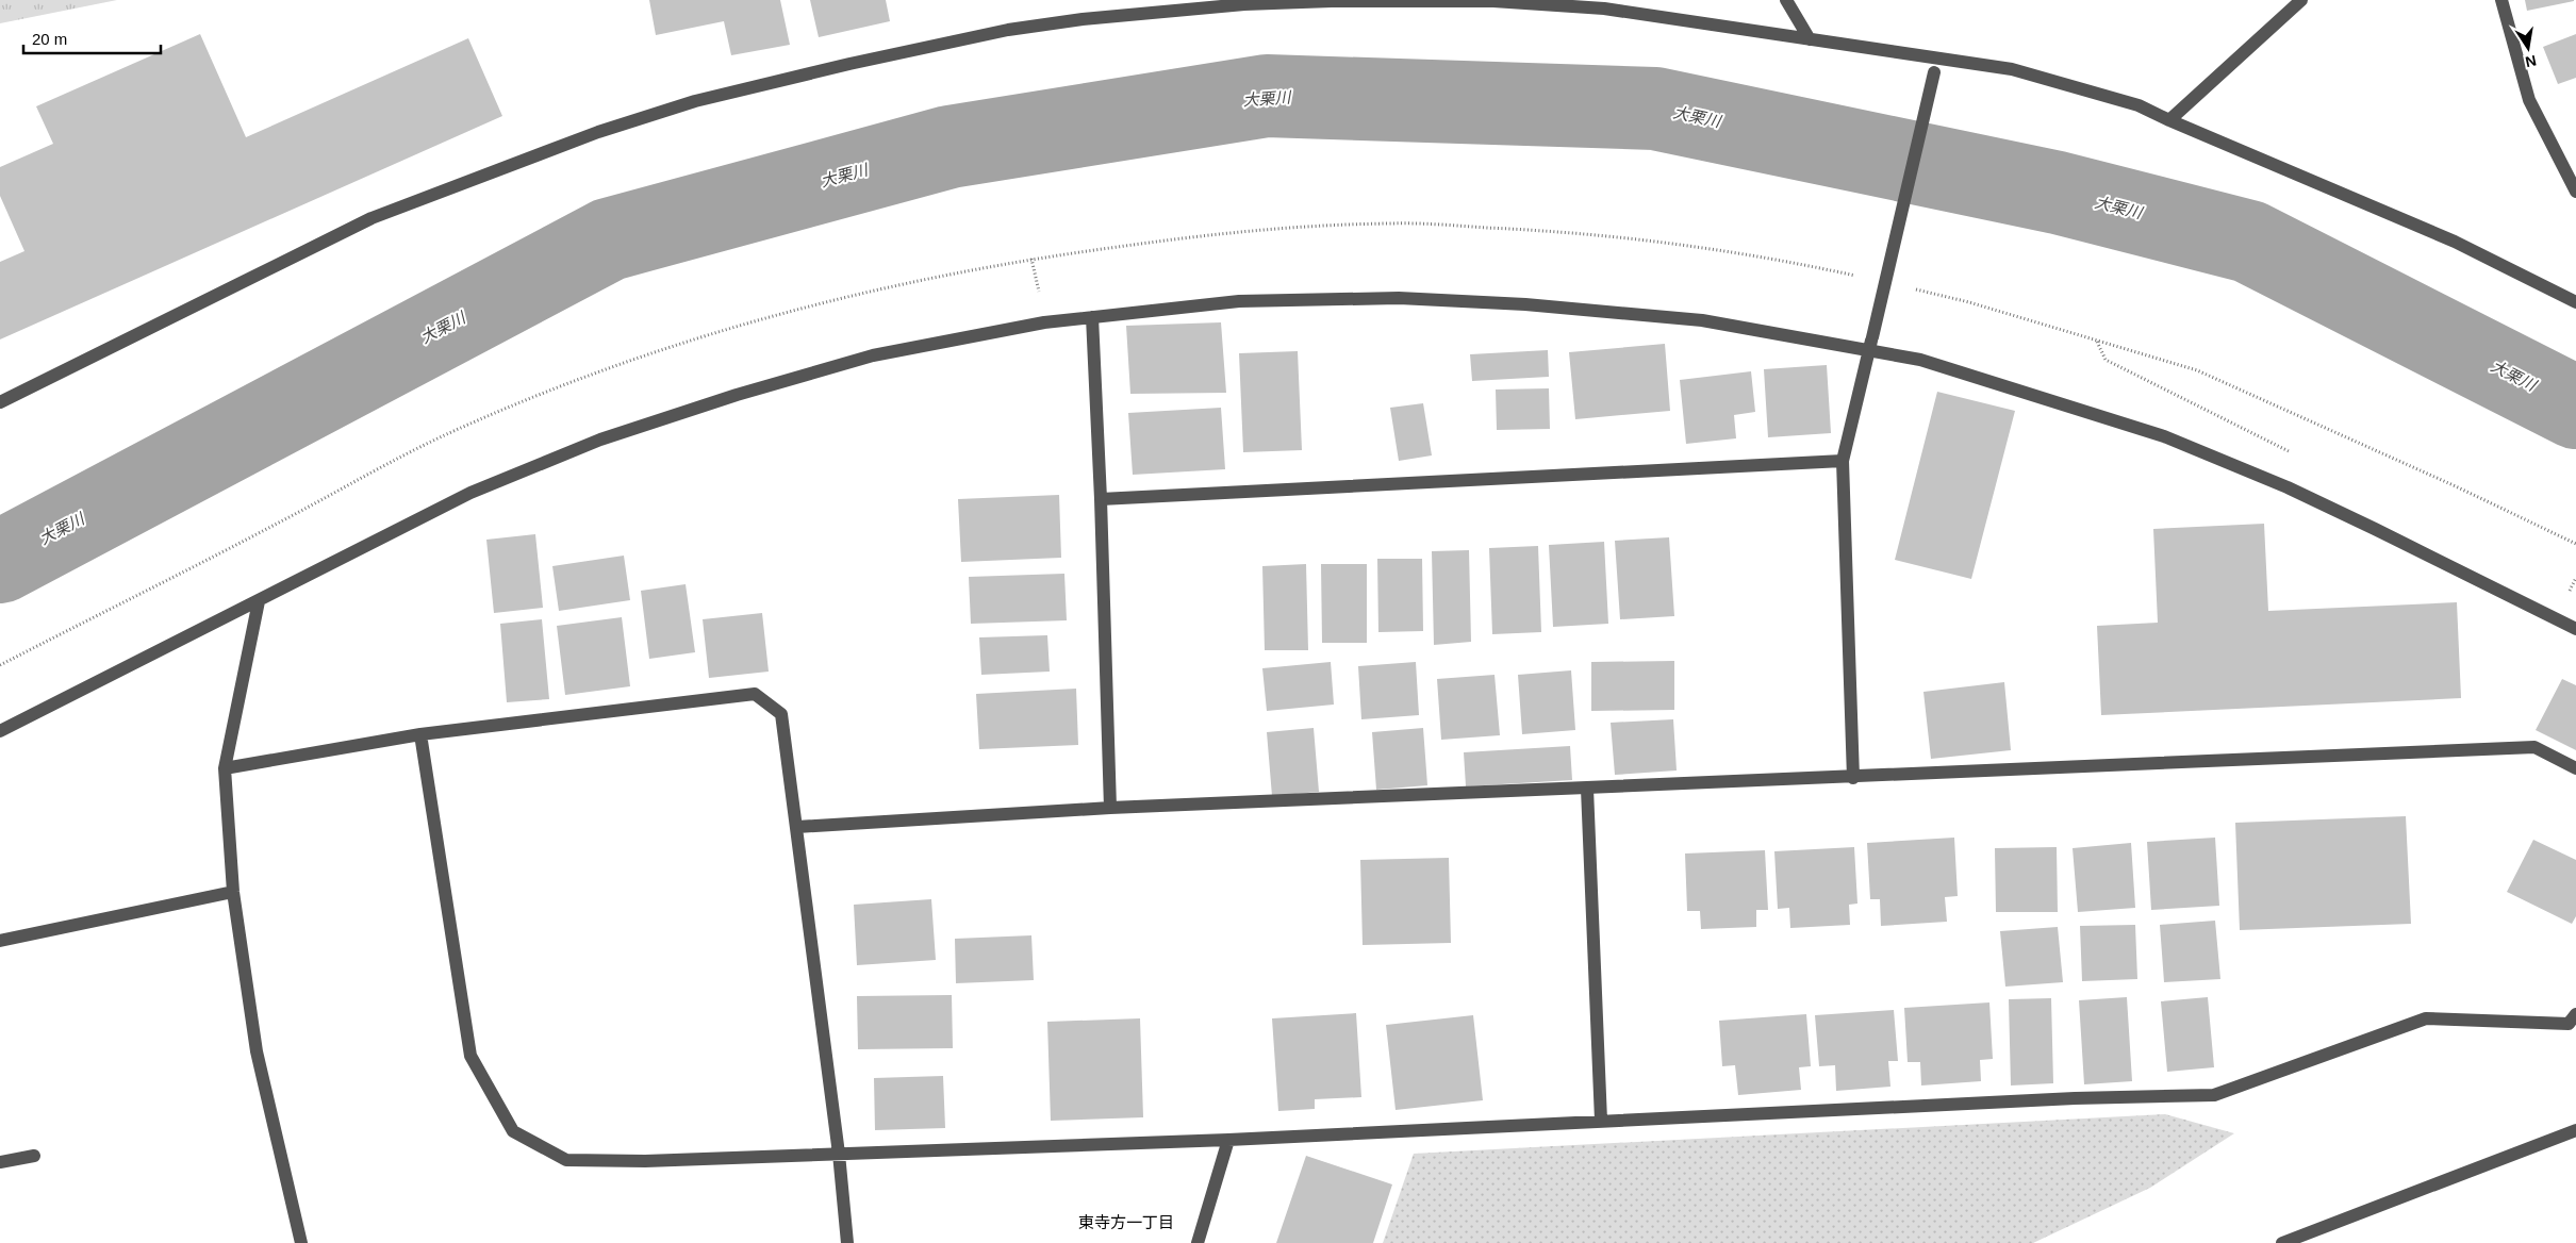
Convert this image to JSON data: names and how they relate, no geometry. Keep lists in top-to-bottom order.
{
  "districts": ["東寺方一丁目"],
  "water": ["大栗川"],
  "scale_bar": "20 m",
  "north": "bottom"
}
